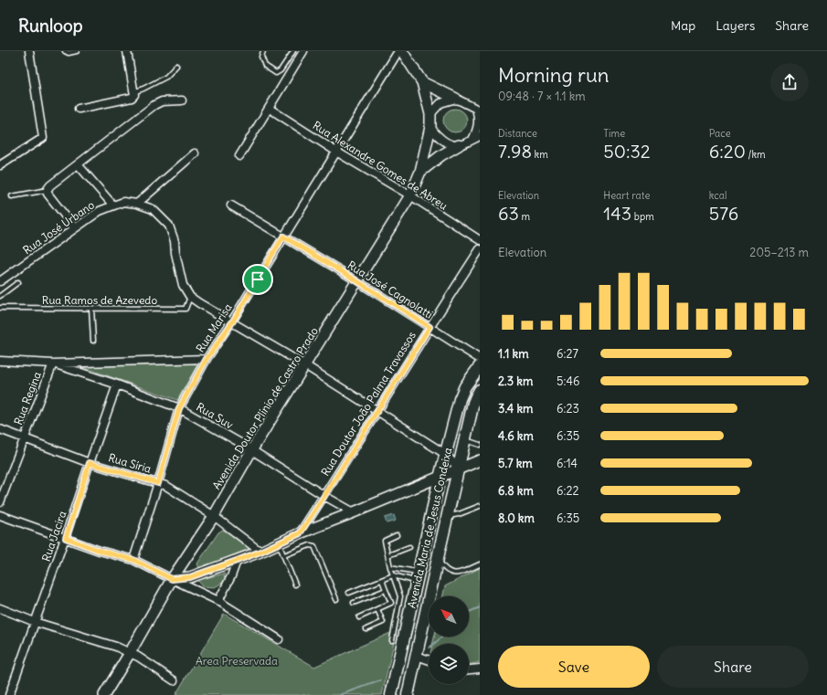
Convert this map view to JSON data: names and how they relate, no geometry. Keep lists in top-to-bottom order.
{
  "streets": {
    "main road": ["Avenida Maria de Jesus Condeixa"],
    "street": [
      "Rua Alexandre Gomes de Abreu",
      "Rua José Urbano",
      "Rua José Cagnolatti",
      "Rua Marisa",
      "Rua Regina",
      "Rua Doutor João Palma Travassos",
      "Avenida Doutor Plínio de Castro Prado",
      "Rua Suv",
      "Rua Síria",
      "Rua Jacira"
    ],
    "lane": ["Rua Ramos de Azevedo"]
  },
  "crossings": [
    ["Rua Alexandre Gomes de Abreu", "Rua Marisa"],
    ["Rua Alexandre Gomes de Abreu", "Avenida Doutor Plínio de Castro Prado"],
    ["Rua José Urbano", "Rua Ramos de Azevedo"],
    ["Rua José Urbano", "Rua Marisa"],
    ["Rua José Urbano", "Rua Doutor João Palma Travassos"],
    ["Rua José Urbano", "Avenida Doutor Plínio de Castro Prado"],
    ["Rua José Urbano", "Avenida Maria de Jesus Condeixa"],
    ["Rua José Cagnolatti", "Rua Marisa"],
    ["Rua José Cagnolatti", "Rua Doutor João Palma Travassos"],
    ["Rua José Cagnolatti", "Avenida Doutor Plínio de Castro Prado"],
    ["Rua Marisa", "Rua Suv"],
    ["Rua Marisa", "Rua Síria"],
    ["Rua Regina", "Rua Suv"],
    ["Rua Regina", "Rua Síria"],
    ["Rua Doutor João Palma Travassos", "Rua Suv"],
    ["Avenida Doutor Plínio de Castro Prado", "Rua Suv"],
    ["Avenida Doutor Plínio de Castro Prado", "Rua Síria"],
    ["Rua Suv", "Rua Jacira"],
    ["Rua Síria", "Rua Jacira"]
  ],
  "parks": ["Area Preservada"],
  "north": "top left",
  "page": {
    "header": "Runloop",
    "nav": ["Map", "Layers", "Share"],
    "heading": ["Morning run", "09:48 · 7 × 1.1 km"],
    "stats": [
      ["Distance", "7.98 km"],
      ["Time", "50:32"],
      ["Pace", "6:20 /km"],
      ["Elevation", "63 m"],
      ["Heart rate", "143 bpm"],
      ["kcal", "576"]
    ],
    "chart": ["Elevation", "205–213 m"],
    "list": [
      {
        "name": "1.1 km",
        "note": "6:27"
      },
      {
        "name": "2.3 km",
        "note": "5:46"
      },
      {
        "name": "3.4 km",
        "note": "6:23"
      },
      {
        "name": "4.6 km",
        "note": "6:35"
      },
      {
        "name": "5.7 km",
        "note": "6:14"
      },
      {
        "name": "6.8 km",
        "note": "6:22"
      },
      {
        "name": "8.0 km",
        "note": "6:35"
      }
    ],
    "buttons": ["Save", "Share"]
  }
}
